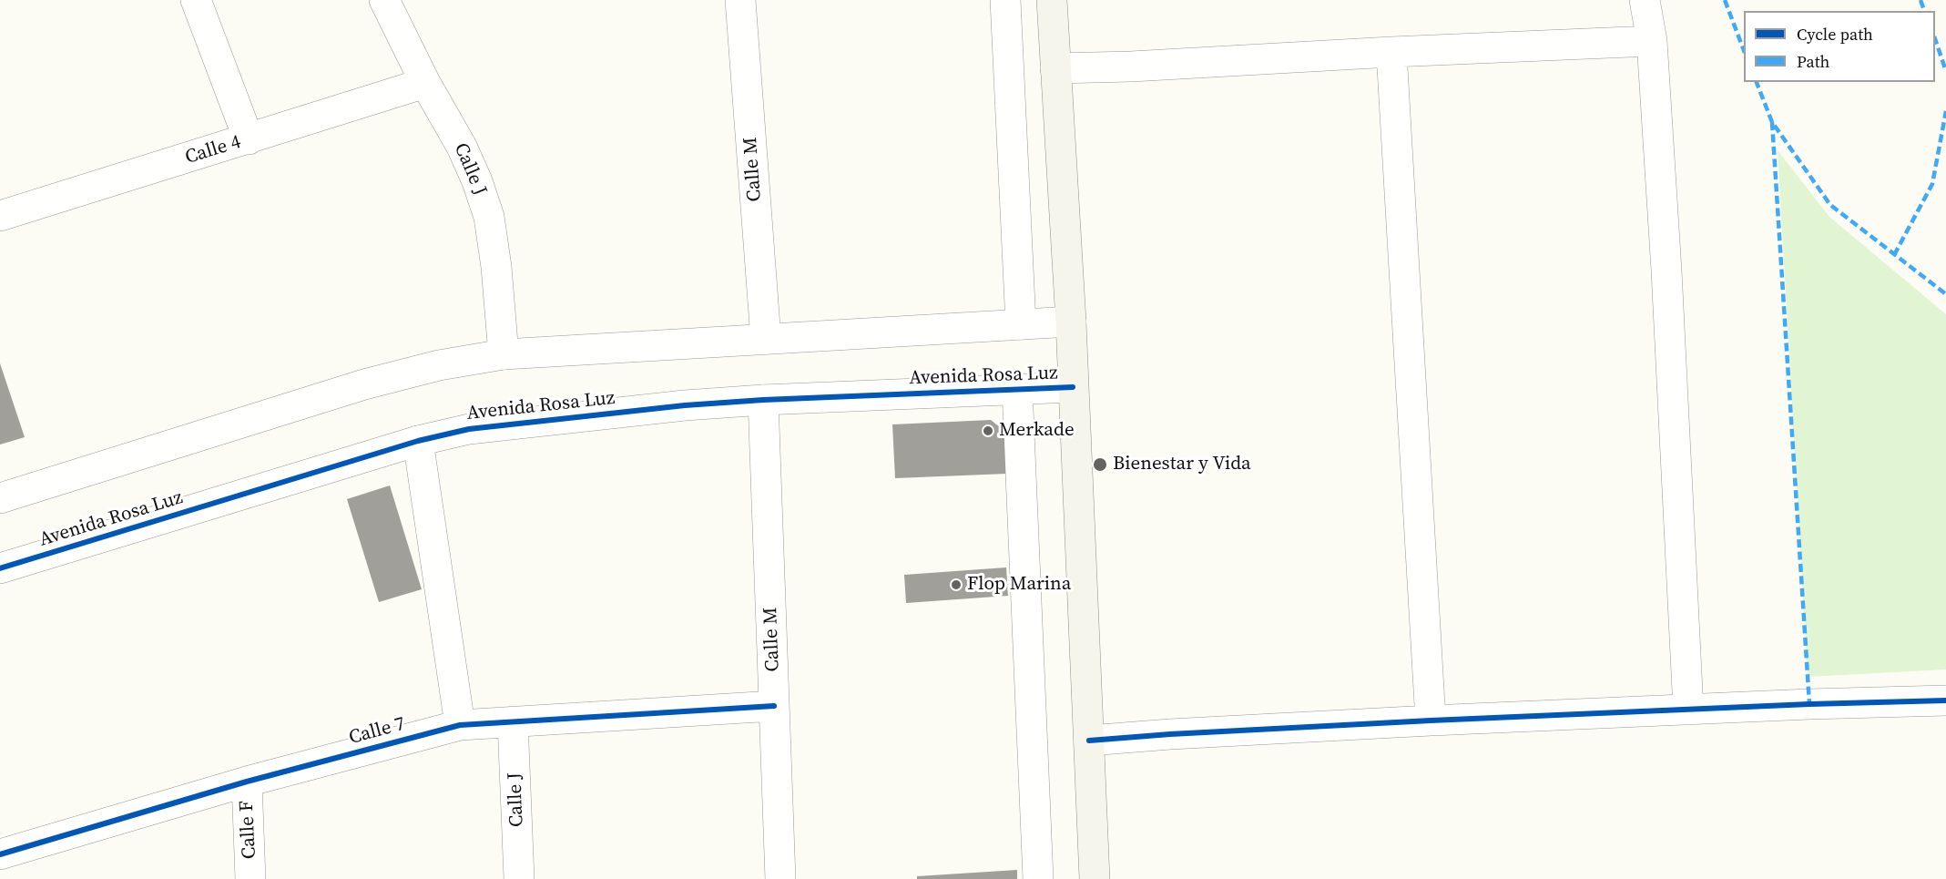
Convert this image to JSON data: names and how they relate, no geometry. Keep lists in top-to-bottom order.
{
  "streets": {
    "street": [
      "Calle 4",
      "Calle J",
      "Calle M",
      "Avenida Rosa Luz",
      "Calle 7",
      "Calle F"
    ]
  },
  "crossings": [
    ["Calle 4", "Calle J"],
    ["Calle J", "Calle 7"],
    ["Calle M", "Avenida Rosa Luz"],
    ["Calle M", "Calle 7"],
    ["Calle 7", "Calle F"]
  ],
  "places": ["Merkade", "Bienestar y Vida", "Flop Marina"],
  "legend": ["Cycle path", "Path"]
}
